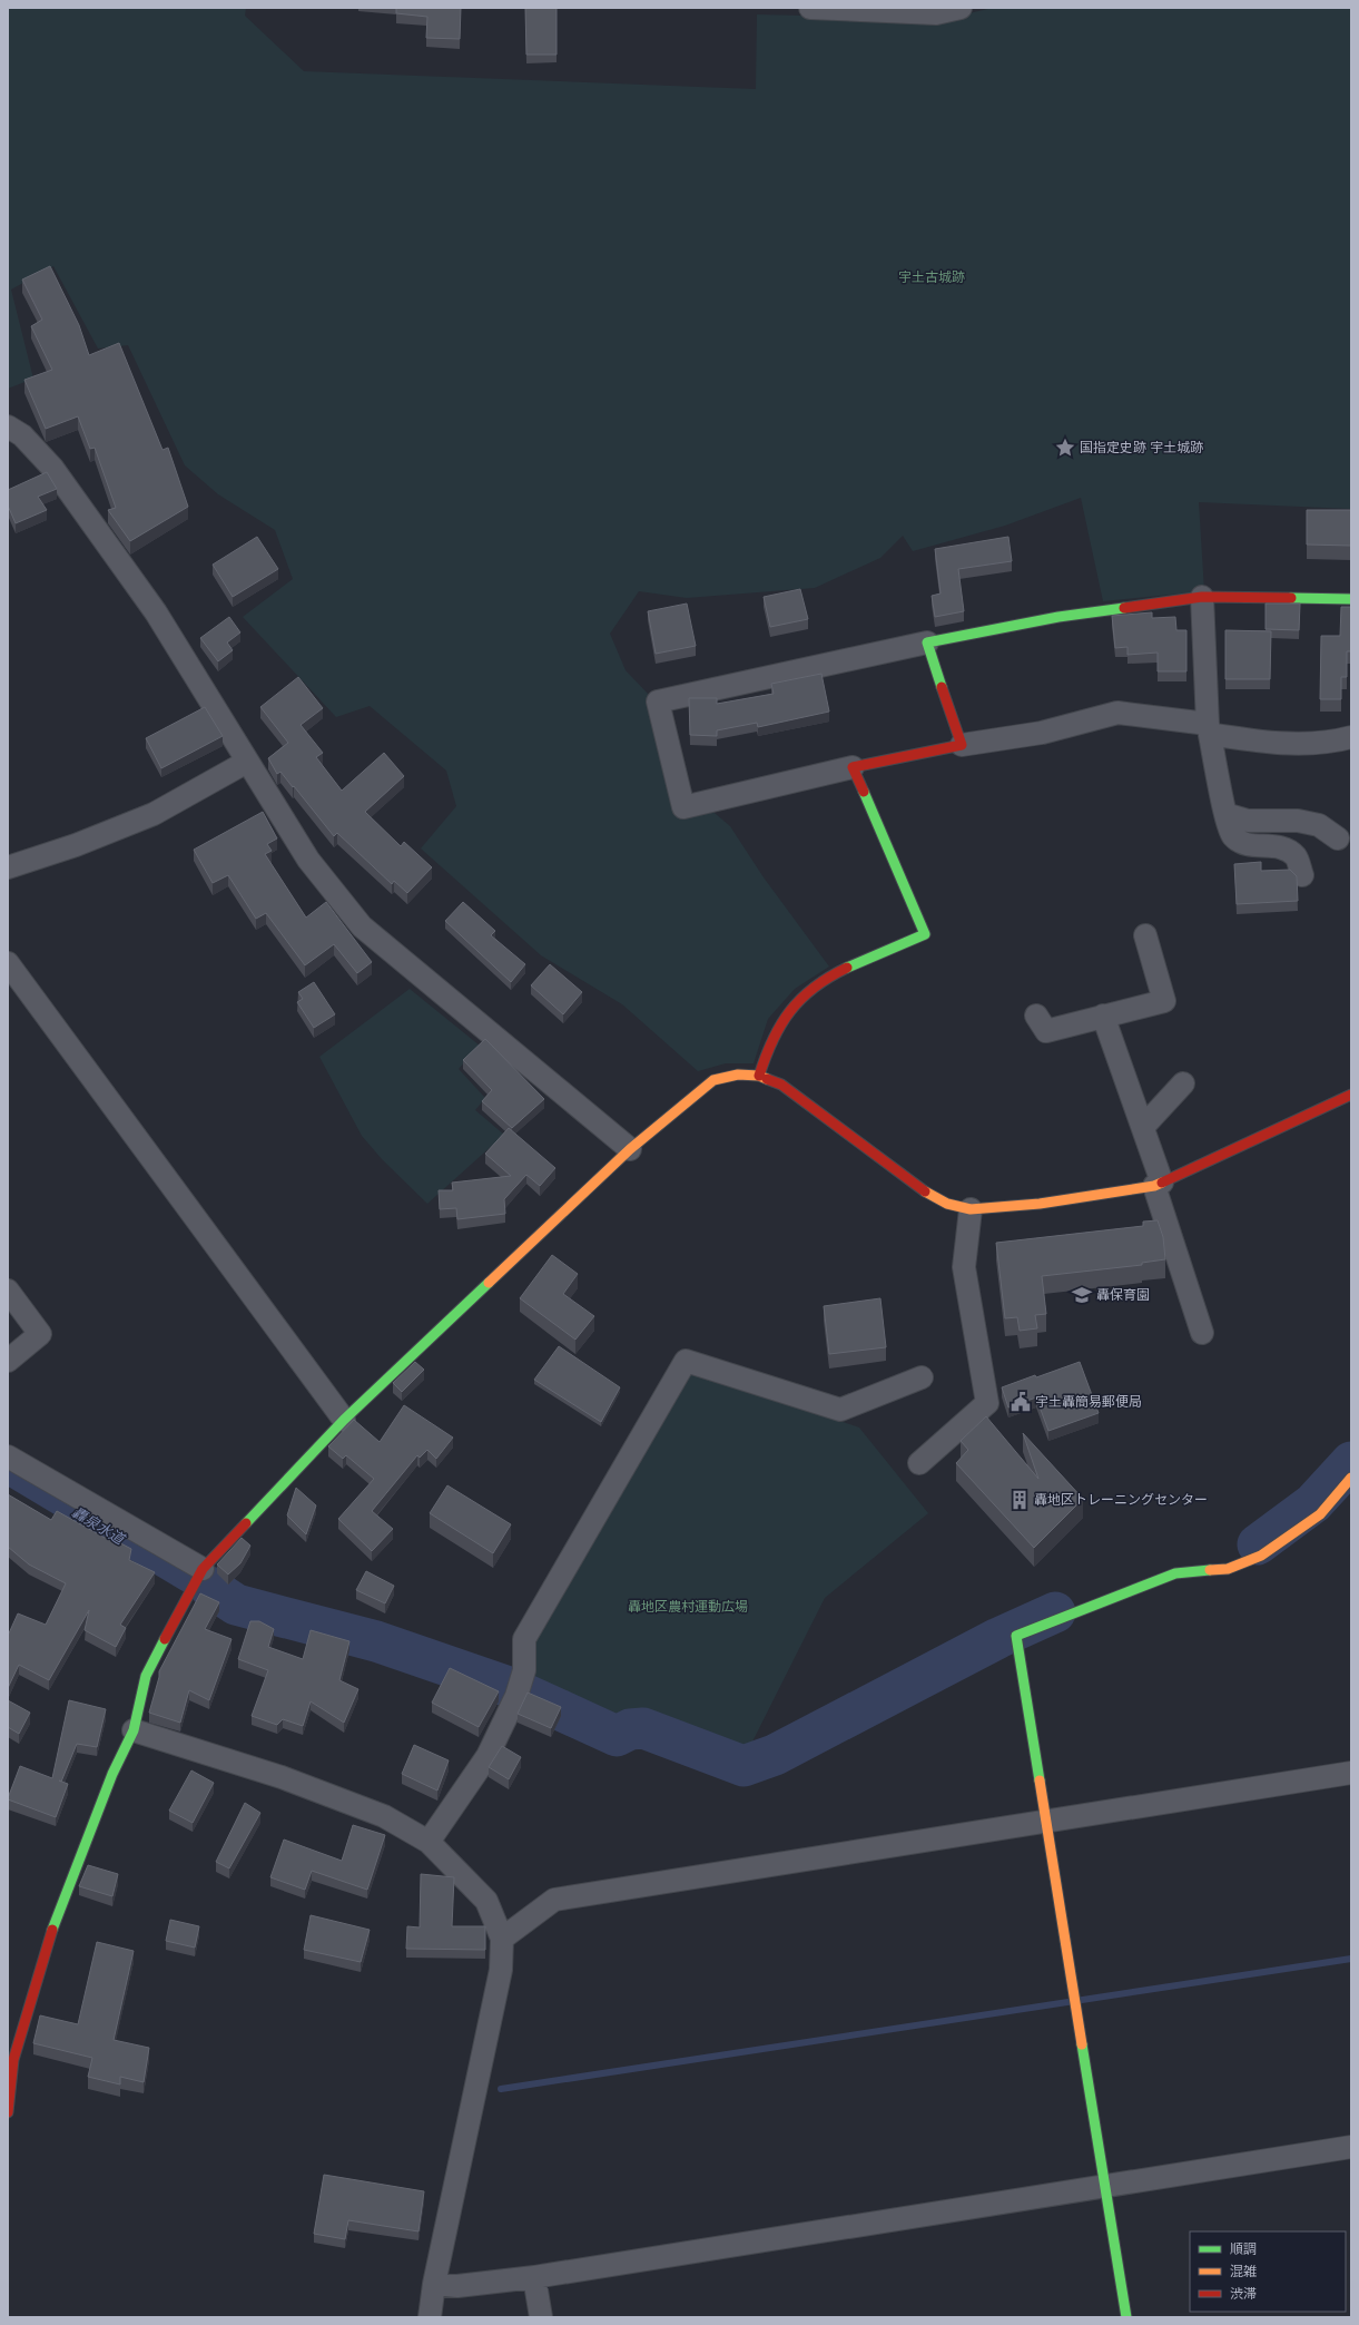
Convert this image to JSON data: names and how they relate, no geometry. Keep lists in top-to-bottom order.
{
  "water": ["轟泉水道"],
  "parks": ["宇土古城跡", "轟地区農村運動広場"],
  "places": {
    "place": ["国指定史跡 宇土城跡"],
    "school or university": ["轟保育園"],
    "public building": ["宇土轟簡易郵便局"],
    "building": ["轟地区トレーニングセンター"]
  },
  "legend": ["順調", "混雑", "渋滞"]
}
